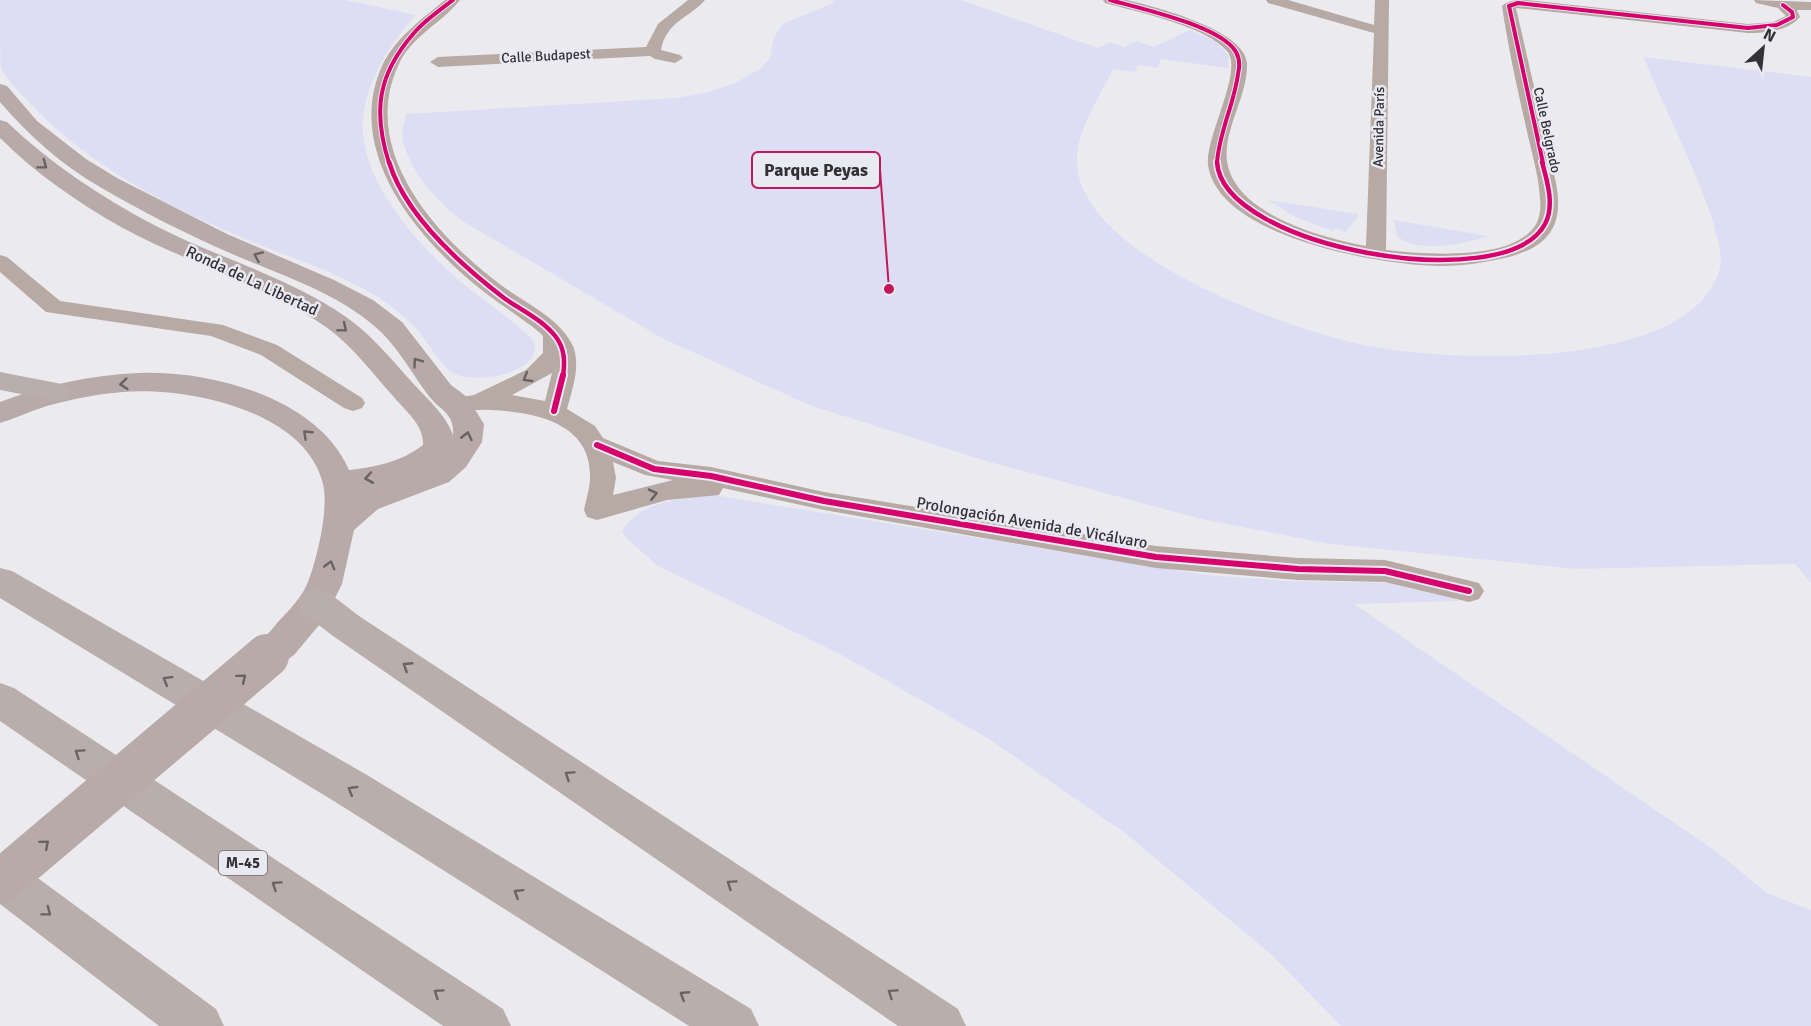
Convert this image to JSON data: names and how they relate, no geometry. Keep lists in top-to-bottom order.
{
  "streets": {
    "highway": ["M-45"],
    "main road": ["Ronda de La Libertad"],
    "street": [
      "Calle Budapest",
      "Avenida París",
      "Calle Belgrado",
      "Prolongación Avenida de Vicálvaro"
    ]
  },
  "crossings": [
    ["Avenida París", "Calle Belgrado"]
  ],
  "places": ["Parque Peyas"],
  "north": "top right"
}
